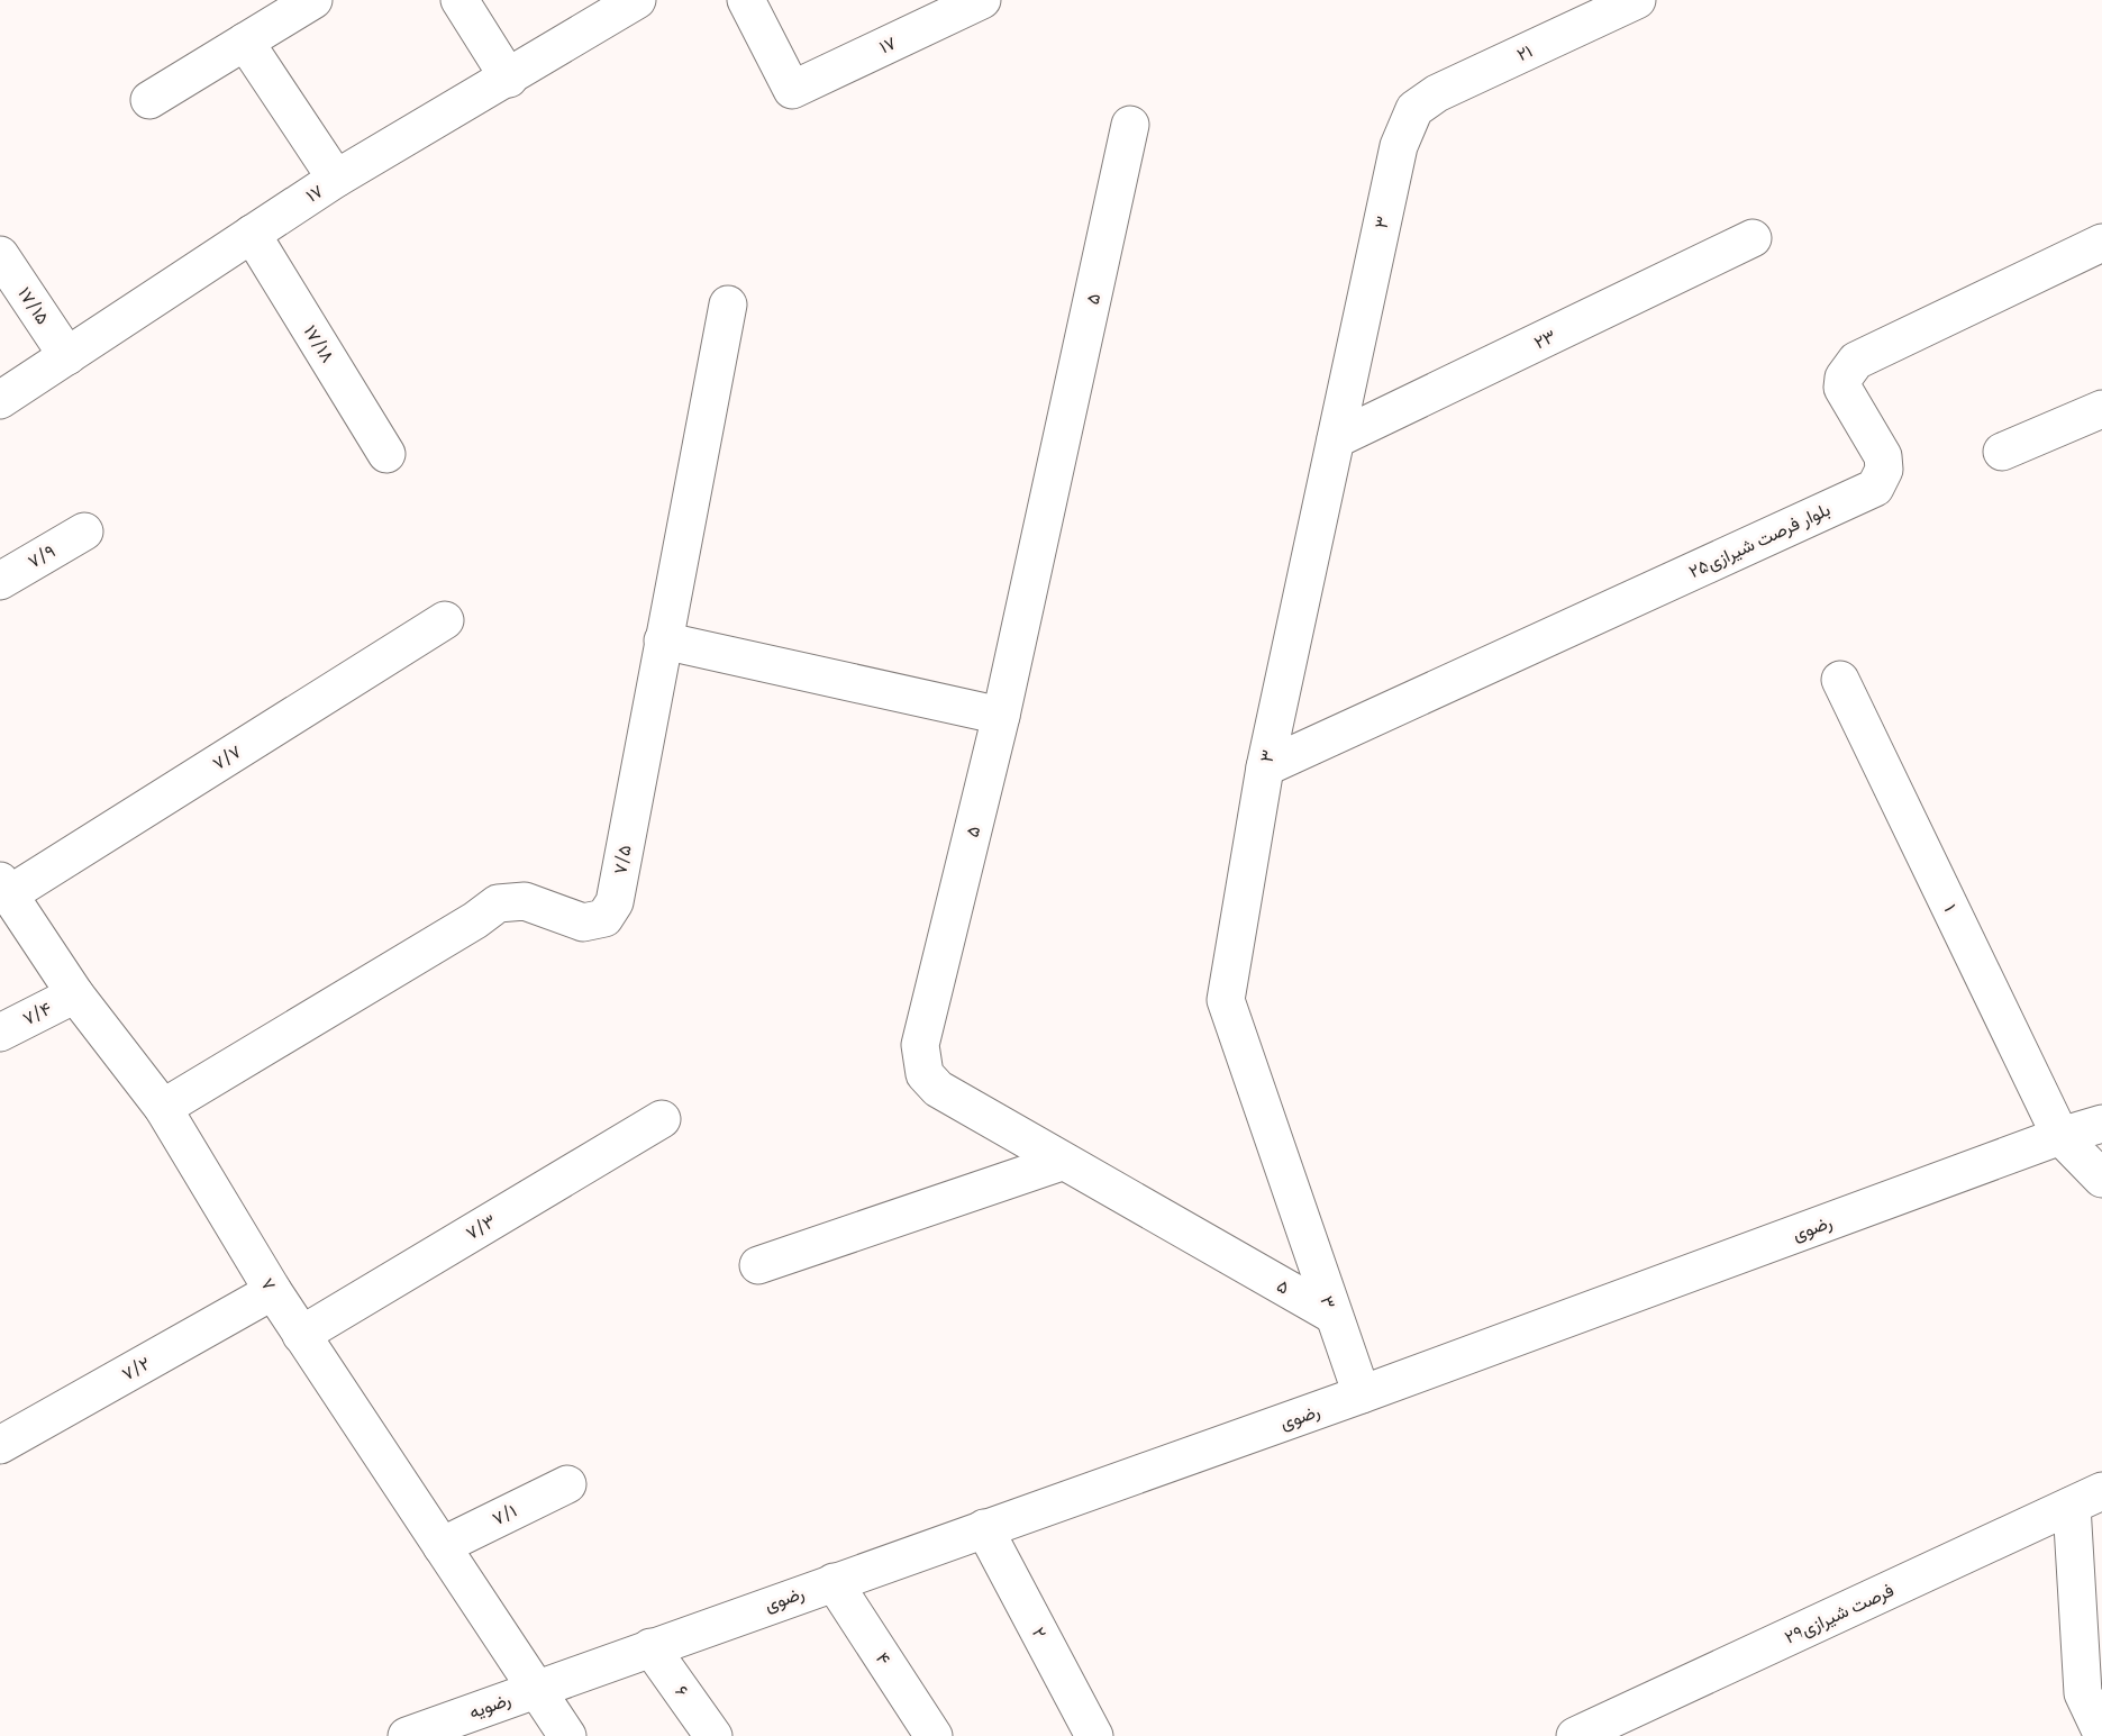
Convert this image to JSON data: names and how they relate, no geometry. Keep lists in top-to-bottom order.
{
  "streets": {
    "street": [
      "۱۷",
      "۲۱",
      "۳",
      "۵",
      "۱۷/۱۵",
      "۲۳",
      "۱۷/۱۸",
      "بلوار فرصت شیرازی۲۵",
      "۷/۹",
      "۷/۷",
      "۷/۵",
      "۱",
      "۷/۴",
      "۷/۳",
      "رضوی",
      "۷",
      "۷/۲",
      "۷/۱",
      "فرصت شیرازی۲۹",
      "۲",
      "۴",
      "۶",
      "رضویه"
    ]
  },
  "crossings": [
    ["۱۷", "۱۷/۱۵"],
    ["۱۷", "۱۷/۱۸"],
    ["۲۱", "۳"],
    ["۳", "۵"],
    ["۳", "۲۳"],
    ["۳", "بلوار فرصت شیرازی۲۵"],
    ["۳", "رضوی"],
    ["۷/۷", "۷"],
    ["۷/۵", "۷"],
    ["۱", "رضوی"],
    ["۷/۴", "۷"],
    ["۷/۳", "۷"],
    ["رضوی", "۷"],
    ["رضوی", "۲"],
    ["رضوی", "۴"],
    ["رضوی", "۶"],
    ["رضوی", "رضویه"],
    ["۷", "۷/۲"],
    ["۷", "۷/۱"],
    ["۷", "رضویه"]
  ]
}
